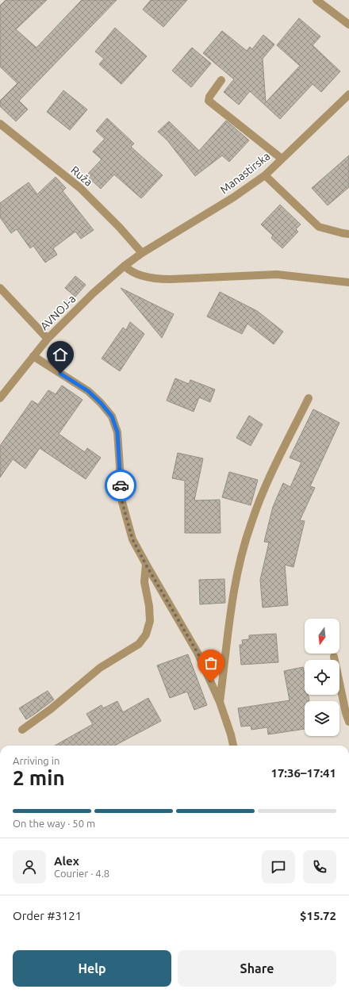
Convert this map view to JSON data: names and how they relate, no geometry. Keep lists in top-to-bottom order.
{
  "streets": {
    "street": ["Manastirska", "Ruža", "AVNOJ-a"]
  },
  "crossings": [
    ["Manastirska", "Ruža"],
    ["Manastirska", "AVNOJ-a"],
    ["Ruža", "AVNOJ-a"]
  ],
  "north": "bottom",
  "page": {
    "heading": ["2 min", "Arriving in", "17:36–17:41"],
    "panel": [
      "Alex",
      "Courier · 4.8",
      "Order #3121",
      "$15.72"
    ],
    "bar": "On the way · 50 m",
    "buttons": ["Help", "Share"]
  }
}
